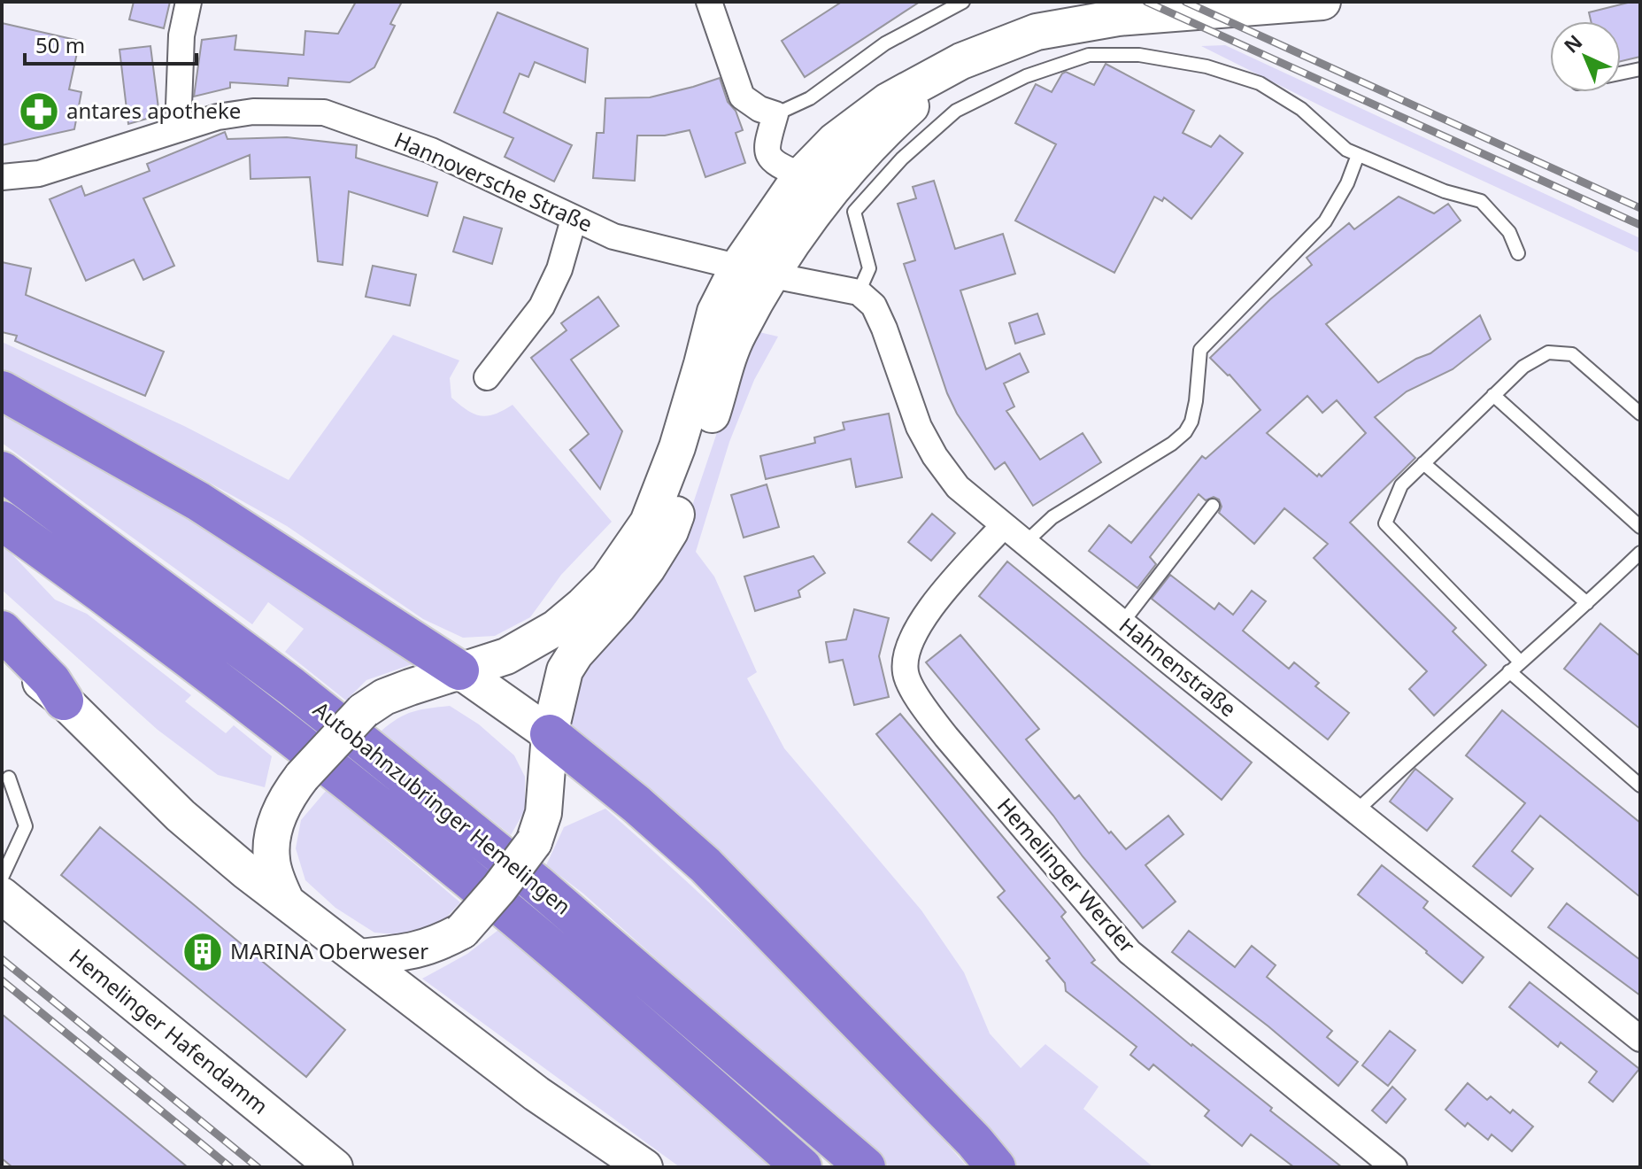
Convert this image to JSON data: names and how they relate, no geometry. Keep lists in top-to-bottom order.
{
  "streets": {
    "highway": ["Autobahnzubringer Hemelingen"],
    "main road": ["Hemelinger Hafendamm"],
    "street": ["Hannoversche Straße", "Hahnenstraße", "Hemelinger Werder"]
  },
  "crossings": [
    ["Hahnenstraße", "Hemelinger Werder"]
  ],
  "places": {
    "pharmacy": ["antares apotheke"],
    "building": ["MARINA Oberweser"]
  },
  "scale_bar": "50 m",
  "north": "top left"
}
